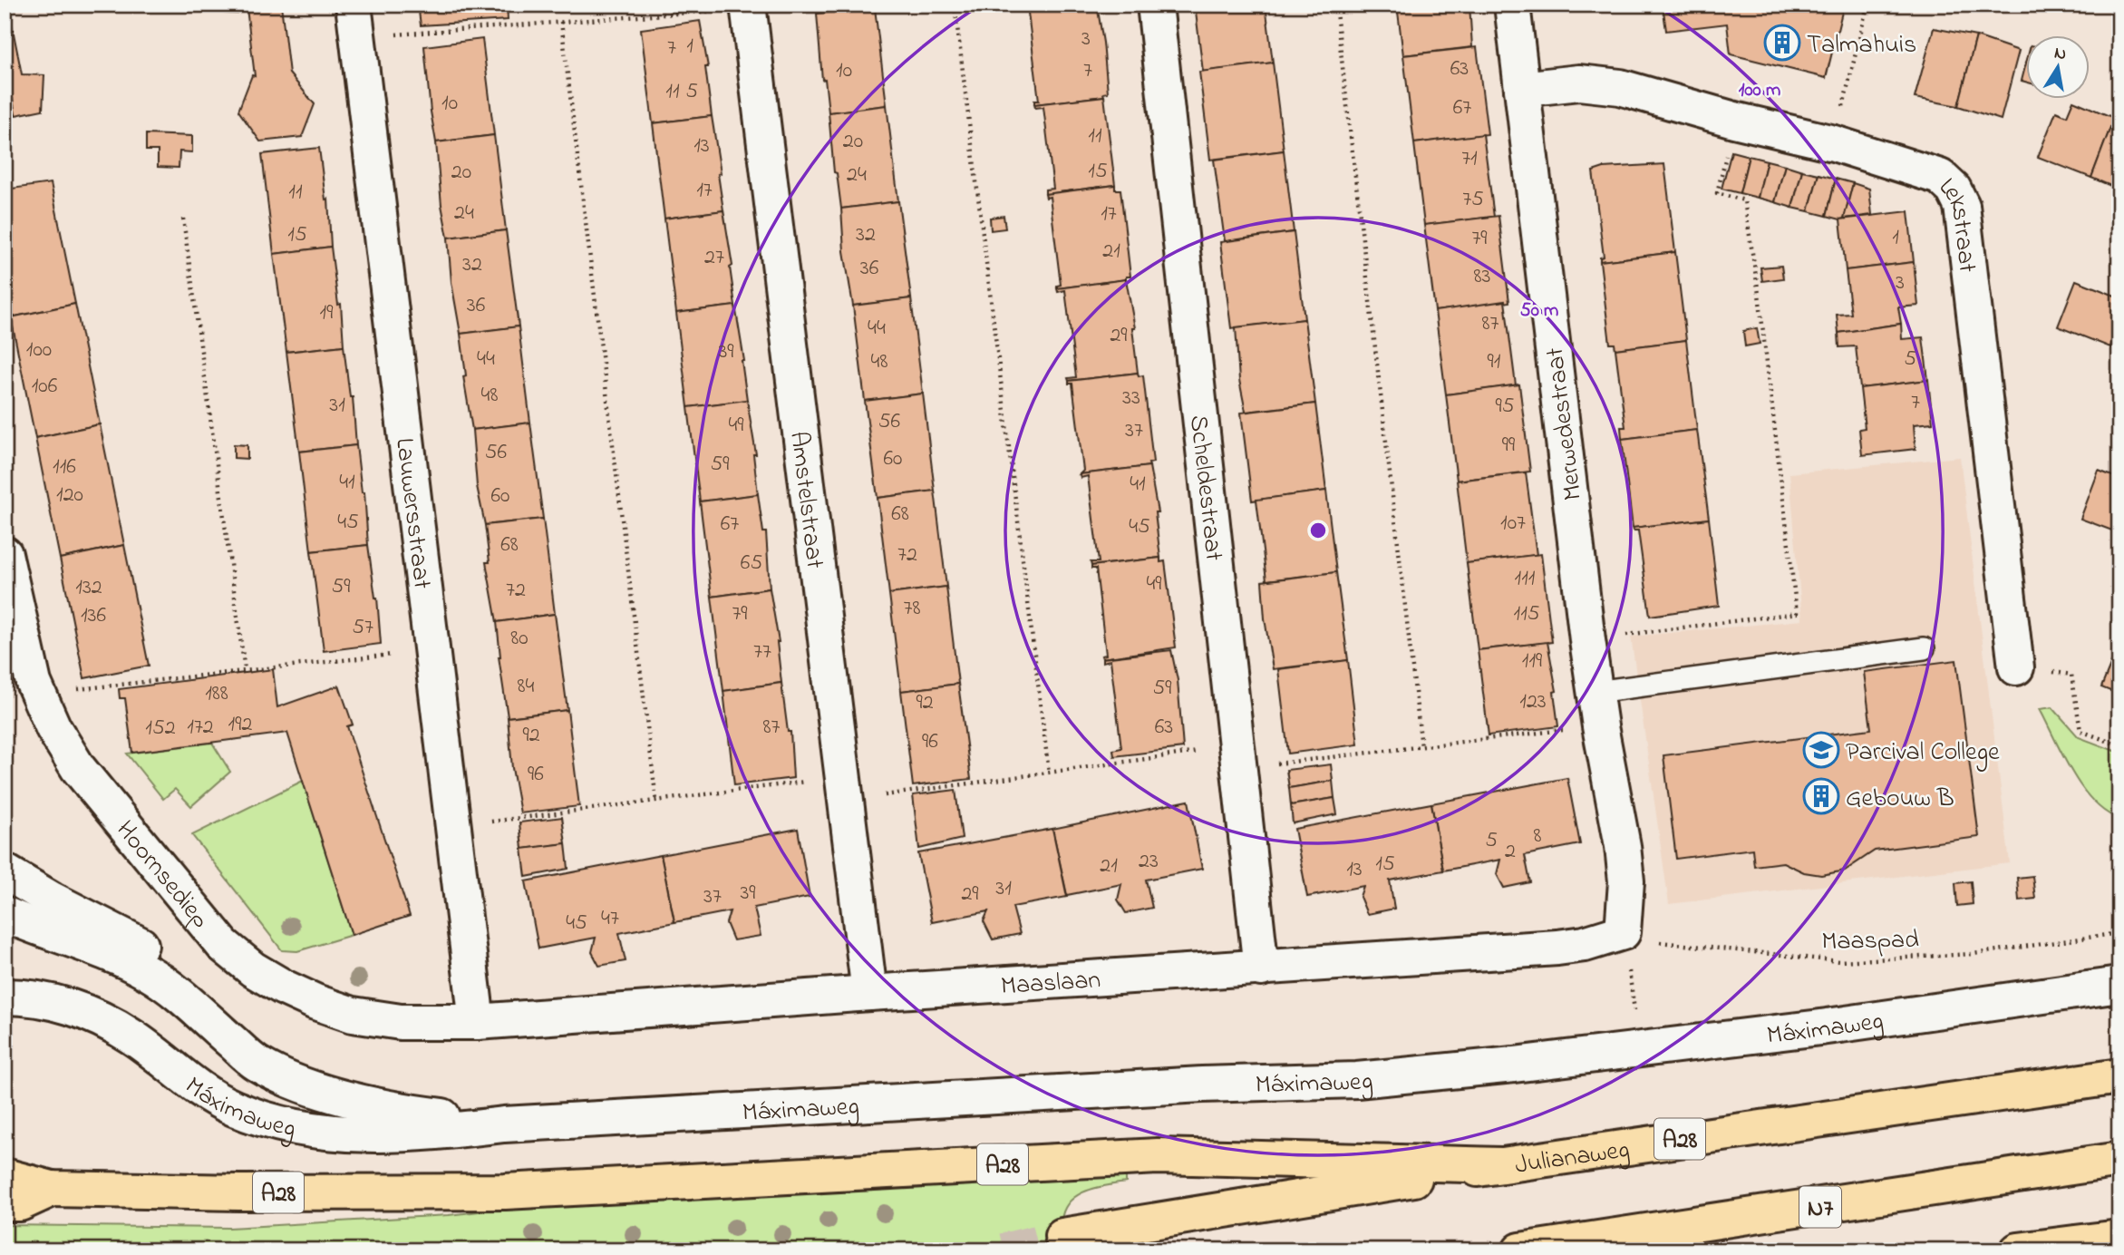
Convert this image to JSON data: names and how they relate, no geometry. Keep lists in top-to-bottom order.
{
  "streets": {
    "highway": ["A28", "Julianaweg", "N7"],
    "street": [
      "Lekstraat",
      "Merwedestraat",
      "Scheldestraat",
      "Amstelstraat",
      "Lauwersstraat",
      "Hoornsediep",
      "Maaslaan",
      "Máximaweg"
    ],
    "path": ["Maaspad"]
  },
  "crossings": [
    ["Lekstraat", "Merwedestraat"],
    ["Merwedestraat", "Maaspad"],
    ["Merwedestraat", "Maaslaan"],
    ["Scheldestraat", "Maaslaan"],
    ["Amstelstraat", "Maaslaan"],
    ["Lauwersstraat", "Hoornsediep"],
    ["Lauwersstraat", "Maaslaan"],
    ["Hoornsediep", "Maaslaan"],
    ["Maaspad", "Maaslaan"],
    ["A28", "Julianaweg"]
  ],
  "places": {
    "building": ["Talmahuis", "Gebouw B"],
    "school or university": ["Parcival College"]
  },
  "house_numbers": [
    "3",
    "1",
    "7",
    "63",
    "10",
    "7",
    "11",
    "5",
    "10",
    "67",
    "11",
    "20",
    "13",
    "71",
    "15",
    "20",
    "24",
    "17",
    "11",
    "75",
    "24",
    "17",
    "15",
    "32",
    "1",
    "79",
    "21",
    "27",
    "32",
    "36",
    "83",
    "3",
    "36",
    "19",
    "87",
    "44",
    "29",
    "100",
    "39",
    "44",
    "5",
    "48",
    "91",
    "106",
    "48",
    "33",
    "7",
    "31",
    "95",
    "56",
    "49",
    "37",
    "99",
    "56",
    "60",
    "59",
    "116",
    "41",
    "41",
    "120",
    "60",
    "68",
    "45",
    "107",
    "67",
    "45",
    "68",
    "72",
    "65",
    "111",
    "49",
    "59",
    "132",
    "72",
    "78",
    "79",
    "115",
    "136",
    "57",
    "80",
    "77",
    "119",
    "84",
    "59",
    "188",
    "123",
    "92",
    "192",
    "172",
    "87",
    "63",
    "152",
    "92",
    "96",
    "96",
    "8",
    "5",
    "2",
    "23",
    "15",
    "21",
    "13",
    "31",
    "39",
    "29",
    "37",
    "47",
    "45"
  ],
  "north": "top",
  "rings": ["100 m", "50 m"]
}
